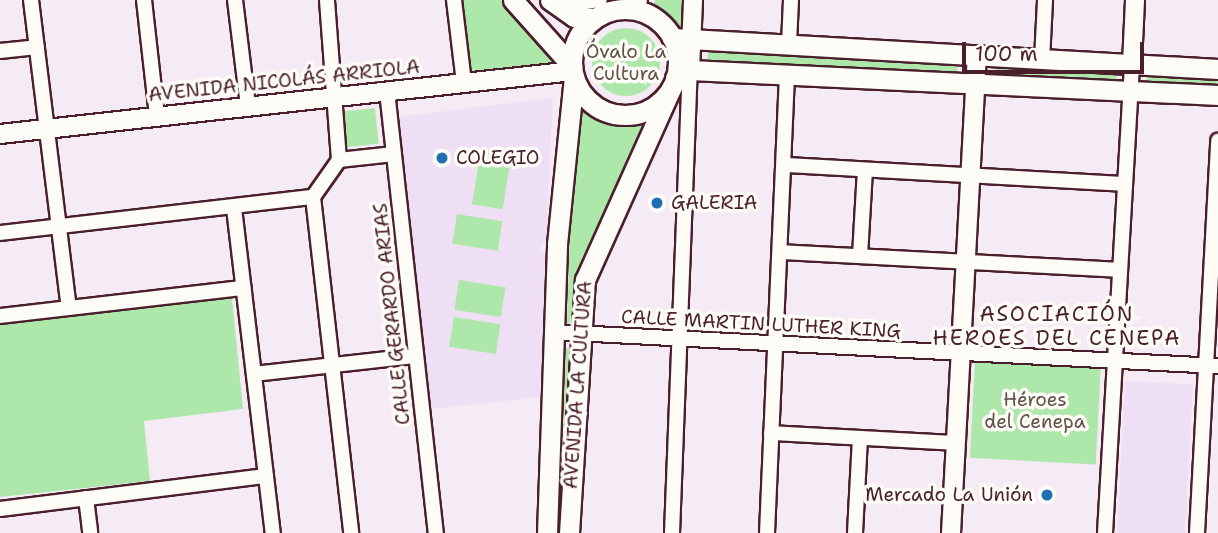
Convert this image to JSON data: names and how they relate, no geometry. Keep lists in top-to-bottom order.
{
  "streets": {
    "main road": ["AVENIDA LA CULTURA"],
    "street": ["AVENIDA NICOLÁS ARRIOLA", "CALLE GERARDO ARIAS", "CALLE MARTIN LUTHER KING"]
  },
  "crossings": [
    ["AVENIDA NICOLÁS ARRIOLA", "CALLE GERARDO ARIAS"],
    ["AVENIDA NICOLÁS ARRIOLA", "AVENIDA LA CULTURA"],
    ["CALLE MARTIN LUTHER KING", "AVENIDA LA CULTURA"]
  ],
  "districts": ["ASOCIACIÓN HEROES DEL CENEPA"],
  "parks": ["Óvalo La Cultura", "Héroes del Cenepa"],
  "places": ["COLEGIO", "GALERIA", "Mercado La Unión"],
  "scale_bar": "100 m"
}
